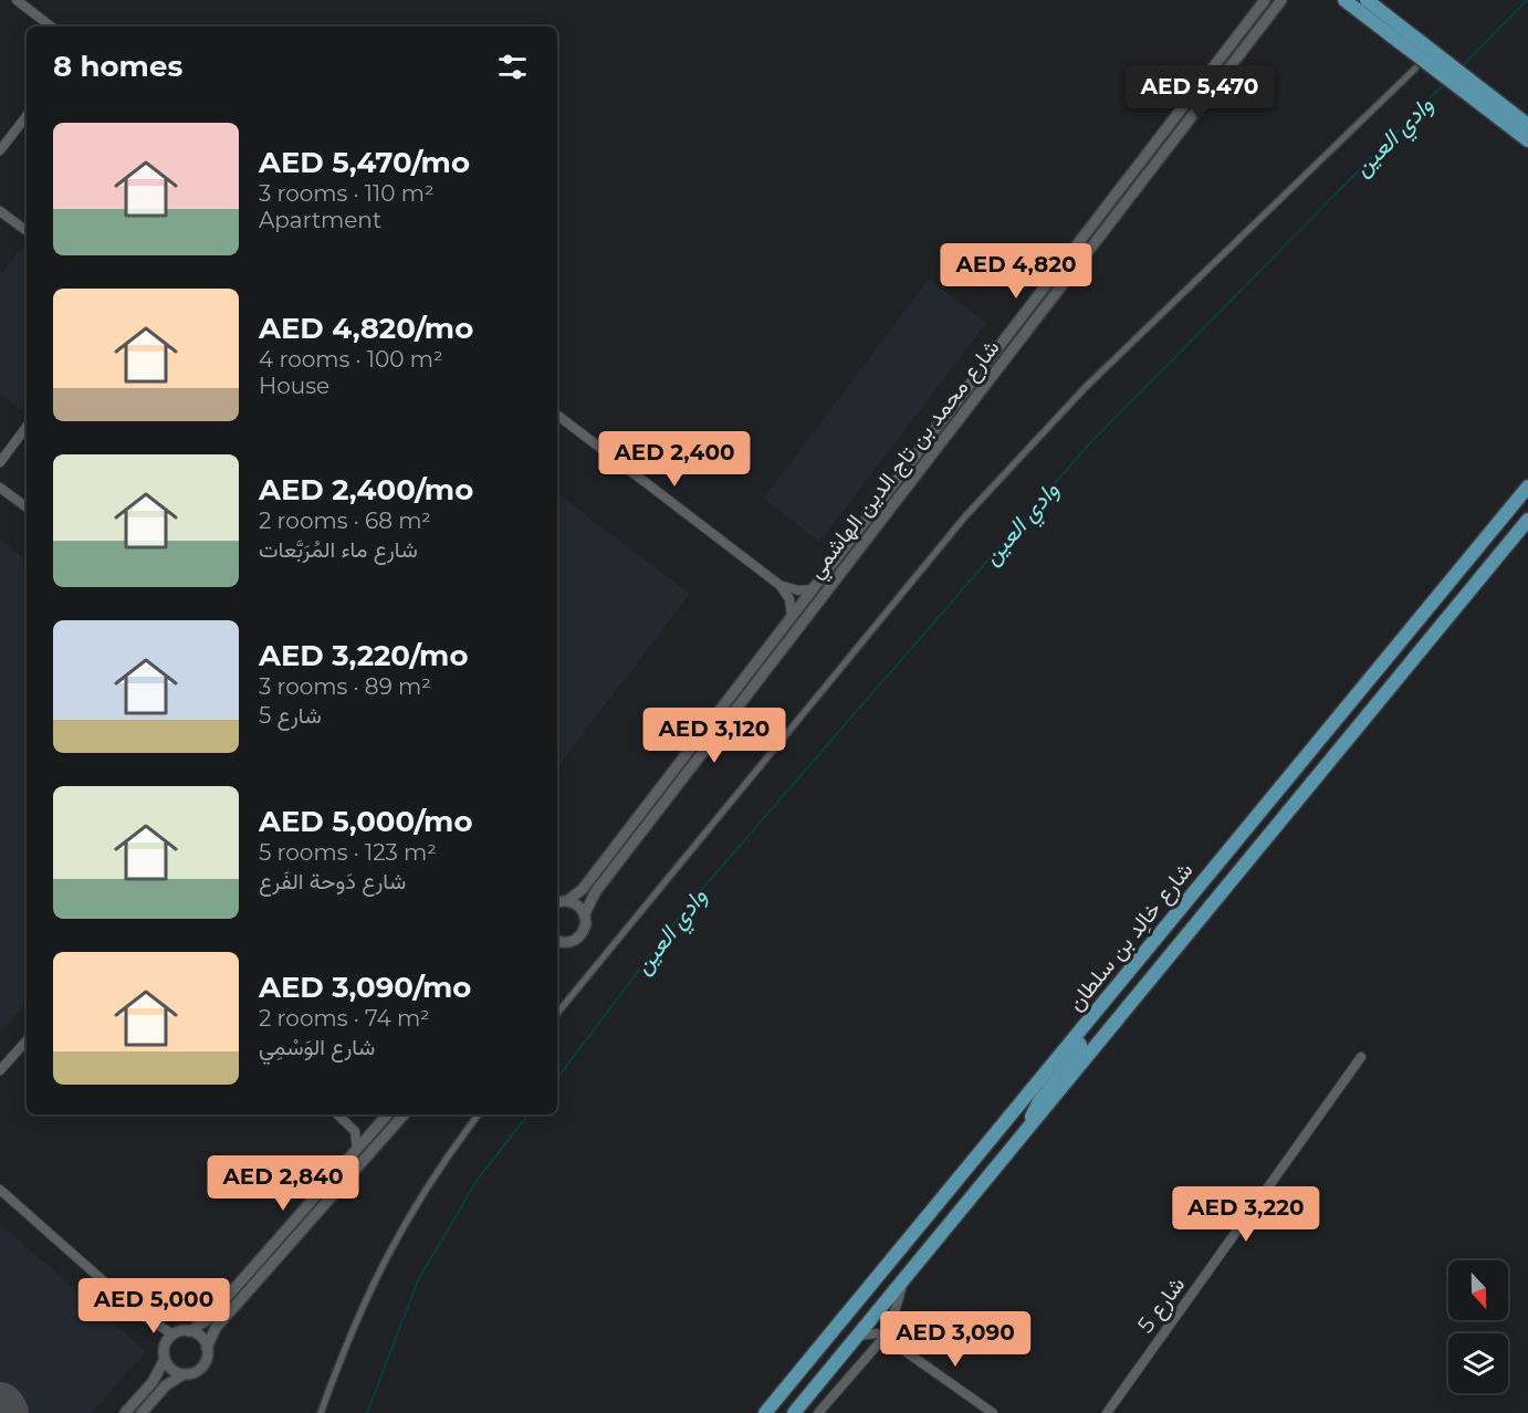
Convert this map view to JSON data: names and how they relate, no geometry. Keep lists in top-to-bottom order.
{
  "streets": {
    "main road": ["شارع خالِد بن سلطان"],
    "street": ["شارع محمد بن تاج الدين الهاشمي", "شارع 5"]
  },
  "water": ["وادي العين"],
  "north": "bottom",
  "page": {
    "heading": "8 homes",
    "price": [
      "AED 5,470",
      "AED 4,820",
      "AED 2,400",
      "AED 3,120",
      "AED 2,840",
      "AED 3,220",
      "AED 5,000",
      "AED 3,090"
    ],
    "list": [
      {
        "name": "AED 5,470/mo",
        "note": "3 rooms · 110 m² · Apartment"
      },
      {
        "name": "AED 4,820/mo",
        "note": "4 rooms · 100 m² · House"
      },
      {
        "name": "AED 2,400/mo",
        "note": "2 rooms · 68 m² · شارع ماء المُرَبَّعات"
      },
      {
        "name": "AED 3,220/mo",
        "note": "3 rooms · 89 m² · شارع 5"
      },
      {
        "name": "AED 5,000/mo",
        "note": "5 rooms · 123 m² · شارع دَوحة الفَرع"
      },
      {
        "name": "AED 3,090/mo",
        "note": "2 rooms · 74 m² · شارع الوَسْمِي"
      }
    ]
  }
}
